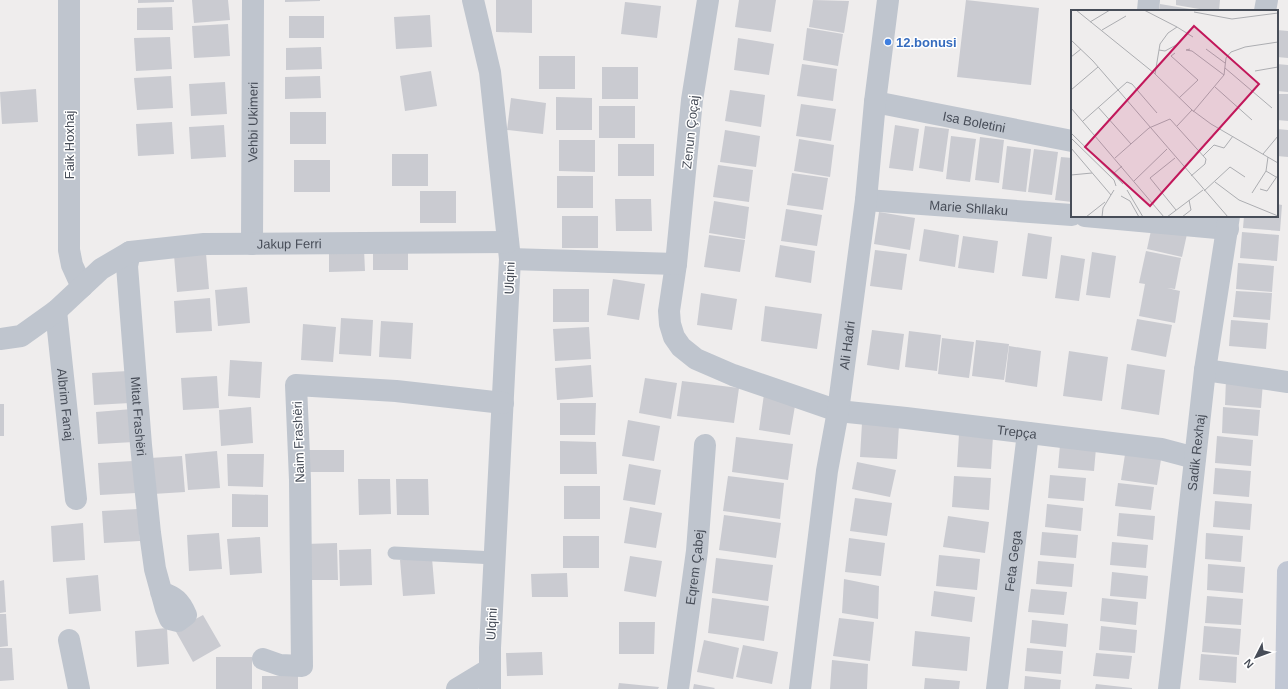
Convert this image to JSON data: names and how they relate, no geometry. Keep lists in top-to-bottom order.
{
  "streets": {
    "street": [
      "Isa Boletini",
      "Vehbi Ukimeri",
      "Zenun Çoçaj",
      "Faik Hoxhaj",
      "Marie Shllaku",
      "Jakup Ferri",
      "Ulqini",
      "Ali Hadri",
      "Albrim Fanaj",
      "Mitat Frashëri",
      "Trepça",
      "Naim Frashëri",
      "Sadik Rexhaj",
      "Feta Gega",
      "Eqrem Çabej"
    ]
  },
  "crossings": [
    ["Isa Boletini", "Ali Hadri"],
    ["Vehbi Ukimeri", "Jakup Ferri"],
    ["Zenun Çoçaj", "Ali Hadri"],
    ["Zenun Çoçaj", "Trepça"],
    ["Faik Hoxhaj", "Jakup Ferri"],
    ["Marie Shllaku", "Ali Hadri"],
    ["Jakup Ferri", "Ulqini"],
    ["Jakup Ferri", "Mitat Frashëri"],
    ["Ulqini", "Naim Frashëri"],
    ["Ali Hadri", "Trepça"],
    ["Trepça", "Sadik Rexhaj"],
    ["Trepça", "Feta Gega"]
  ],
  "places": ["12.bonusi"],
  "north": "bottom left"
}
